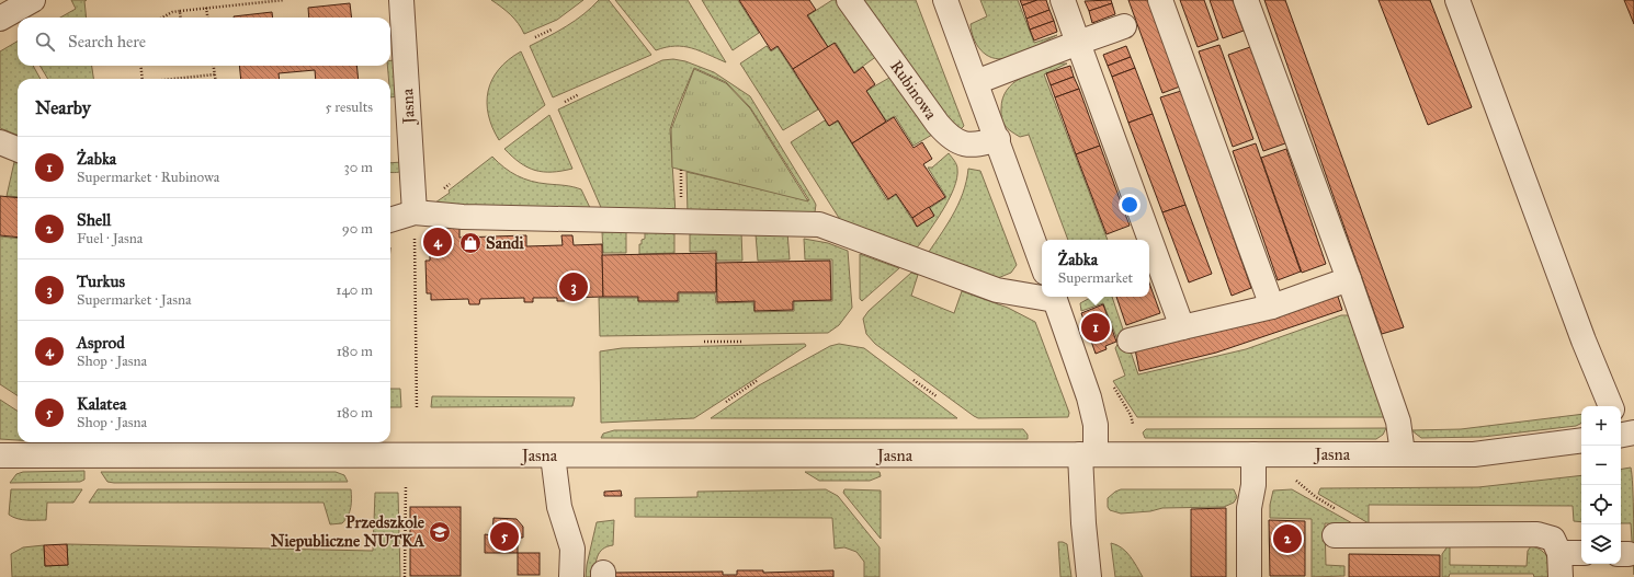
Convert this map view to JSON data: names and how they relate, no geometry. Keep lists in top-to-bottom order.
{
  "streets": {
    "street": ["Rubinowa", "Jasna"]
  },
  "places": {
    "shop": ["Sandi"],
    "school or university": ["Przedszkole Niepubliczne NUTKA"]
  },
  "page": {
    "search": "Search here",
    "heading": ["Nearby", "5 results"],
    "list": [
      {
        "mark": "1",
        "name": "Żabka",
        "note": "Supermarket · Rubinowa",
        "value": "30 m"
      },
      {
        "mark": "2",
        "name": "Shell",
        "note": "Fuel · Jasna",
        "value": "90 m"
      },
      {
        "mark": "3",
        "name": "Turkus",
        "note": "Supermarket · Jasna",
        "value": "140 m"
      },
      {
        "mark": "4",
        "name": "Asprod",
        "note": "Shop · Jasna",
        "value": "180 m"
      },
      {
        "mark": "5",
        "name": "Kalatea",
        "note": "Shop · Jasna",
        "value": "180 m"
      }
    ],
    "pins": [
      "4",
      "3",
      "1",
      "5",
      "2"
    ],
    "popup": ["Żabka", "Supermarket"],
    "map_buttons": ["+", "−"]
  }
}
